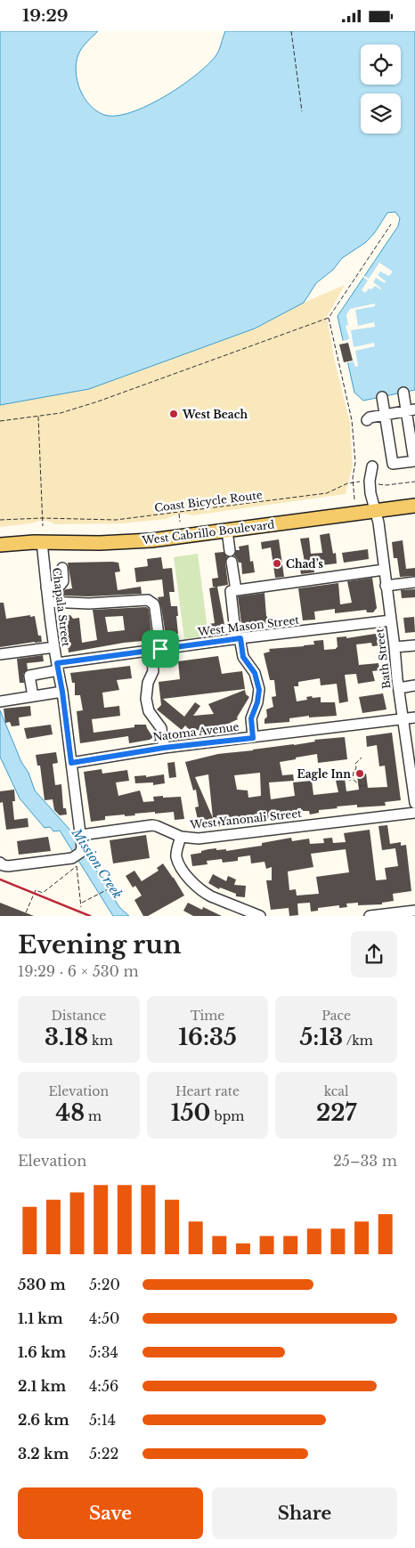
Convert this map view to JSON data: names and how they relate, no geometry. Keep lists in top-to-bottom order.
{
  "streets": {
    "main road": ["West Cabrillo Boulevard"],
    "street": [
      "Chapala Street",
      "West Mason Street",
      "Bath Street",
      "Natoma Avenue",
      "West Yanonali Street"
    ],
    "path": ["Coast Bicycle Route"]
  },
  "crossings": [
    ["Coast Bicycle Route", "Bath Street"],
    ["West Cabrillo Boulevard", "Chapala Street"],
    ["West Cabrillo Boulevard", "Bath Street"],
    ["Chapala Street", "West Mason Street"],
    ["Chapala Street", "Natoma Avenue"],
    ["Chapala Street", "West Yanonali Street"],
    ["West Mason Street", "Bath Street"],
    ["Bath Street", "Natoma Avenue"]
  ],
  "water": ["Mission Creek"],
  "places": ["West Beach", "Chad’s", "Eagle Inn"],
  "page": {
    "status": "19:29",
    "heading": ["Evening run", "19:29 · 6 × 530 m"],
    "stats": [
      ["Distance", "3.18 km"],
      ["Time", "16:35"],
      ["Pace", "5:13 /km"],
      ["Elevation", "48 m"],
      ["Heart rate", "150 bpm"],
      ["kcal", "227"]
    ],
    "chart": ["Elevation", "25–33 m"],
    "list": [
      {
        "name": "530 m",
        "note": "5:20"
      },
      {
        "name": "1.1 km",
        "note": "4:50"
      },
      {
        "name": "1.6 km",
        "note": "5:34"
      },
      {
        "name": "2.1 km",
        "note": "4:56"
      },
      {
        "name": "2.6 km",
        "note": "5:14"
      },
      {
        "name": "3.2 km",
        "note": "5:22"
      }
    ],
    "buttons": ["Save", "Share"]
  }
}
